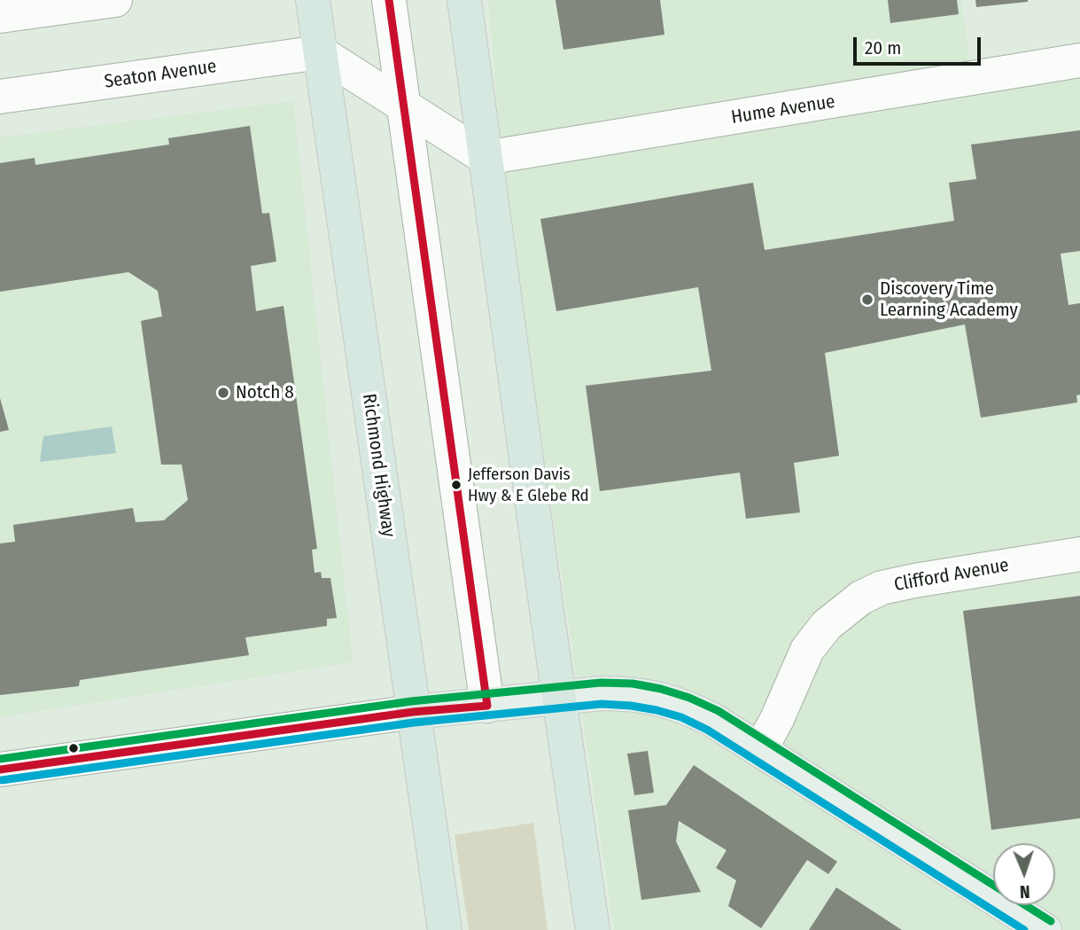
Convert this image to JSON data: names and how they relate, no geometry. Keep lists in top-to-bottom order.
{
  "streets": {
    "highway": ["Richmond Highway"],
    "street": ["Seaton Avenue", "Hume Avenue", "Clifford Avenue"]
  },
  "crossings": [
    ["Seaton Avenue", "Richmond Highway"]
  ],
  "places": ["Discovery Time Learning Academy", "Notch 8", "Jefferson Davis Hwy & E Glebe Rd"],
  "scale_bar": "20 m",
  "north": "bottom"
}
